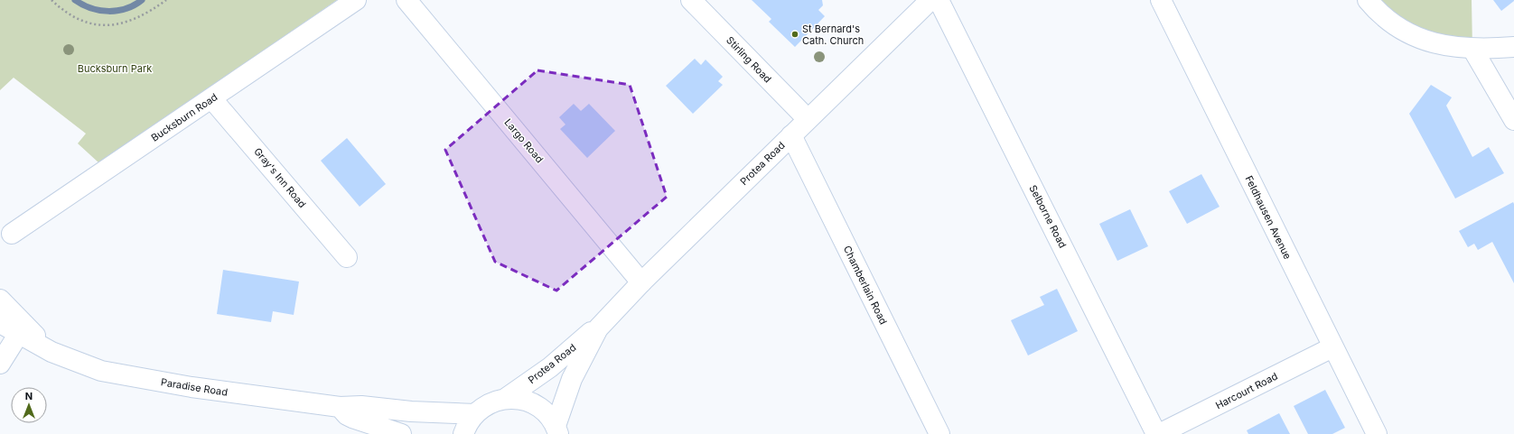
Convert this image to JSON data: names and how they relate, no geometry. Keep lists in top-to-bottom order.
{
  "streets": {
    "street": [
      "Stirling Road",
      "Bucksburn Road",
      "Largo Road",
      "Protea Road",
      "Gray's Inn Road",
      "Selborne Road",
      "Feldhausen Avenue",
      "Chamberlain Road",
      "Paradise Road",
      "Harcourt Road"
    ]
  },
  "crossings": [
    ["Stirling Road", "Protea Road"],
    ["Bucksburn Road", "Gray's Inn Road"],
    ["Largo Road", "Protea Road"],
    ["Protea Road", "Chamberlain Road"],
    ["Feldhausen Avenue", "Harcourt Road"]
  ],
  "parks": ["Bucksburn Park"],
  "places": ["St Bernard's Cath. Church"],
  "north": "top"
}
